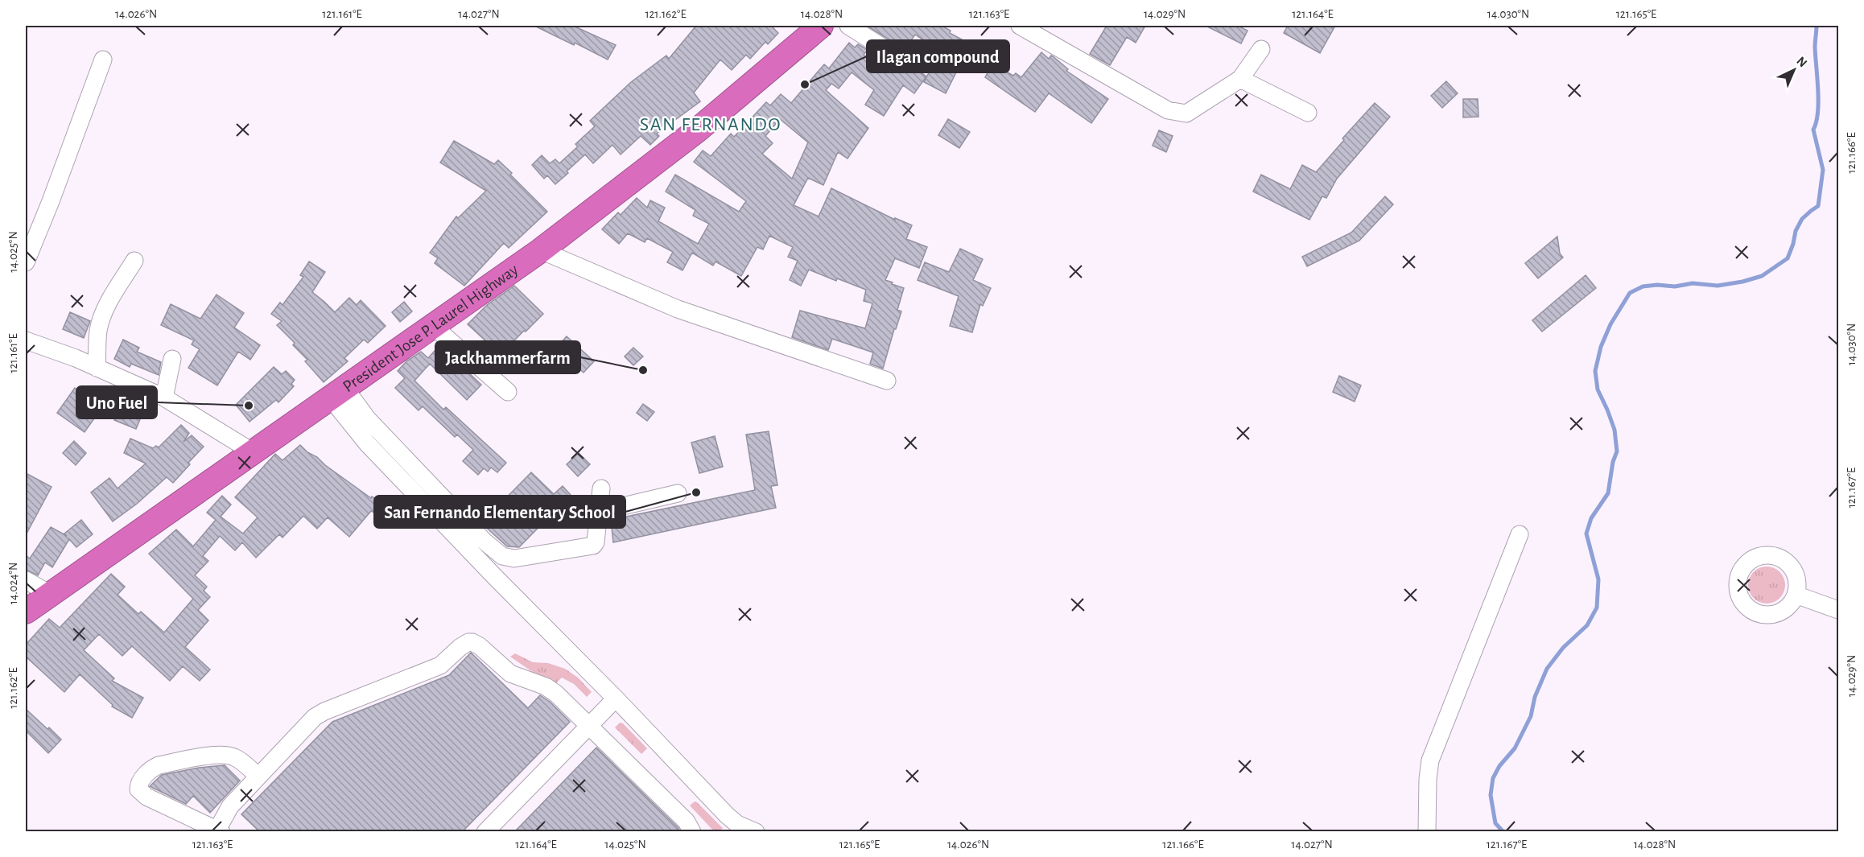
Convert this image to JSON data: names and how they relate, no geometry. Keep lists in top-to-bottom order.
{
  "streets": {
    "highway": ["President Jose P. Laurel Highway"]
  },
  "districts": ["SAN FERNANDO"],
  "places": [
    "Ilagan compound",
    "Jackhammerfarm",
    "Uno Fuel",
    "San Fernando Elementary School"
  ],
  "north": "top right",
  "coordinates": [
    "14.026°N",
    "121.161°E",
    "14.027°N",
    "121.162°E",
    "14.028°N",
    "121.163°E",
    "14.029°N",
    "121.164°E",
    "14.030°N",
    "121.165°E",
    "121.166°E",
    "14.025°N",
    "121.167°E",
    "14.024°N"
  ]
}
